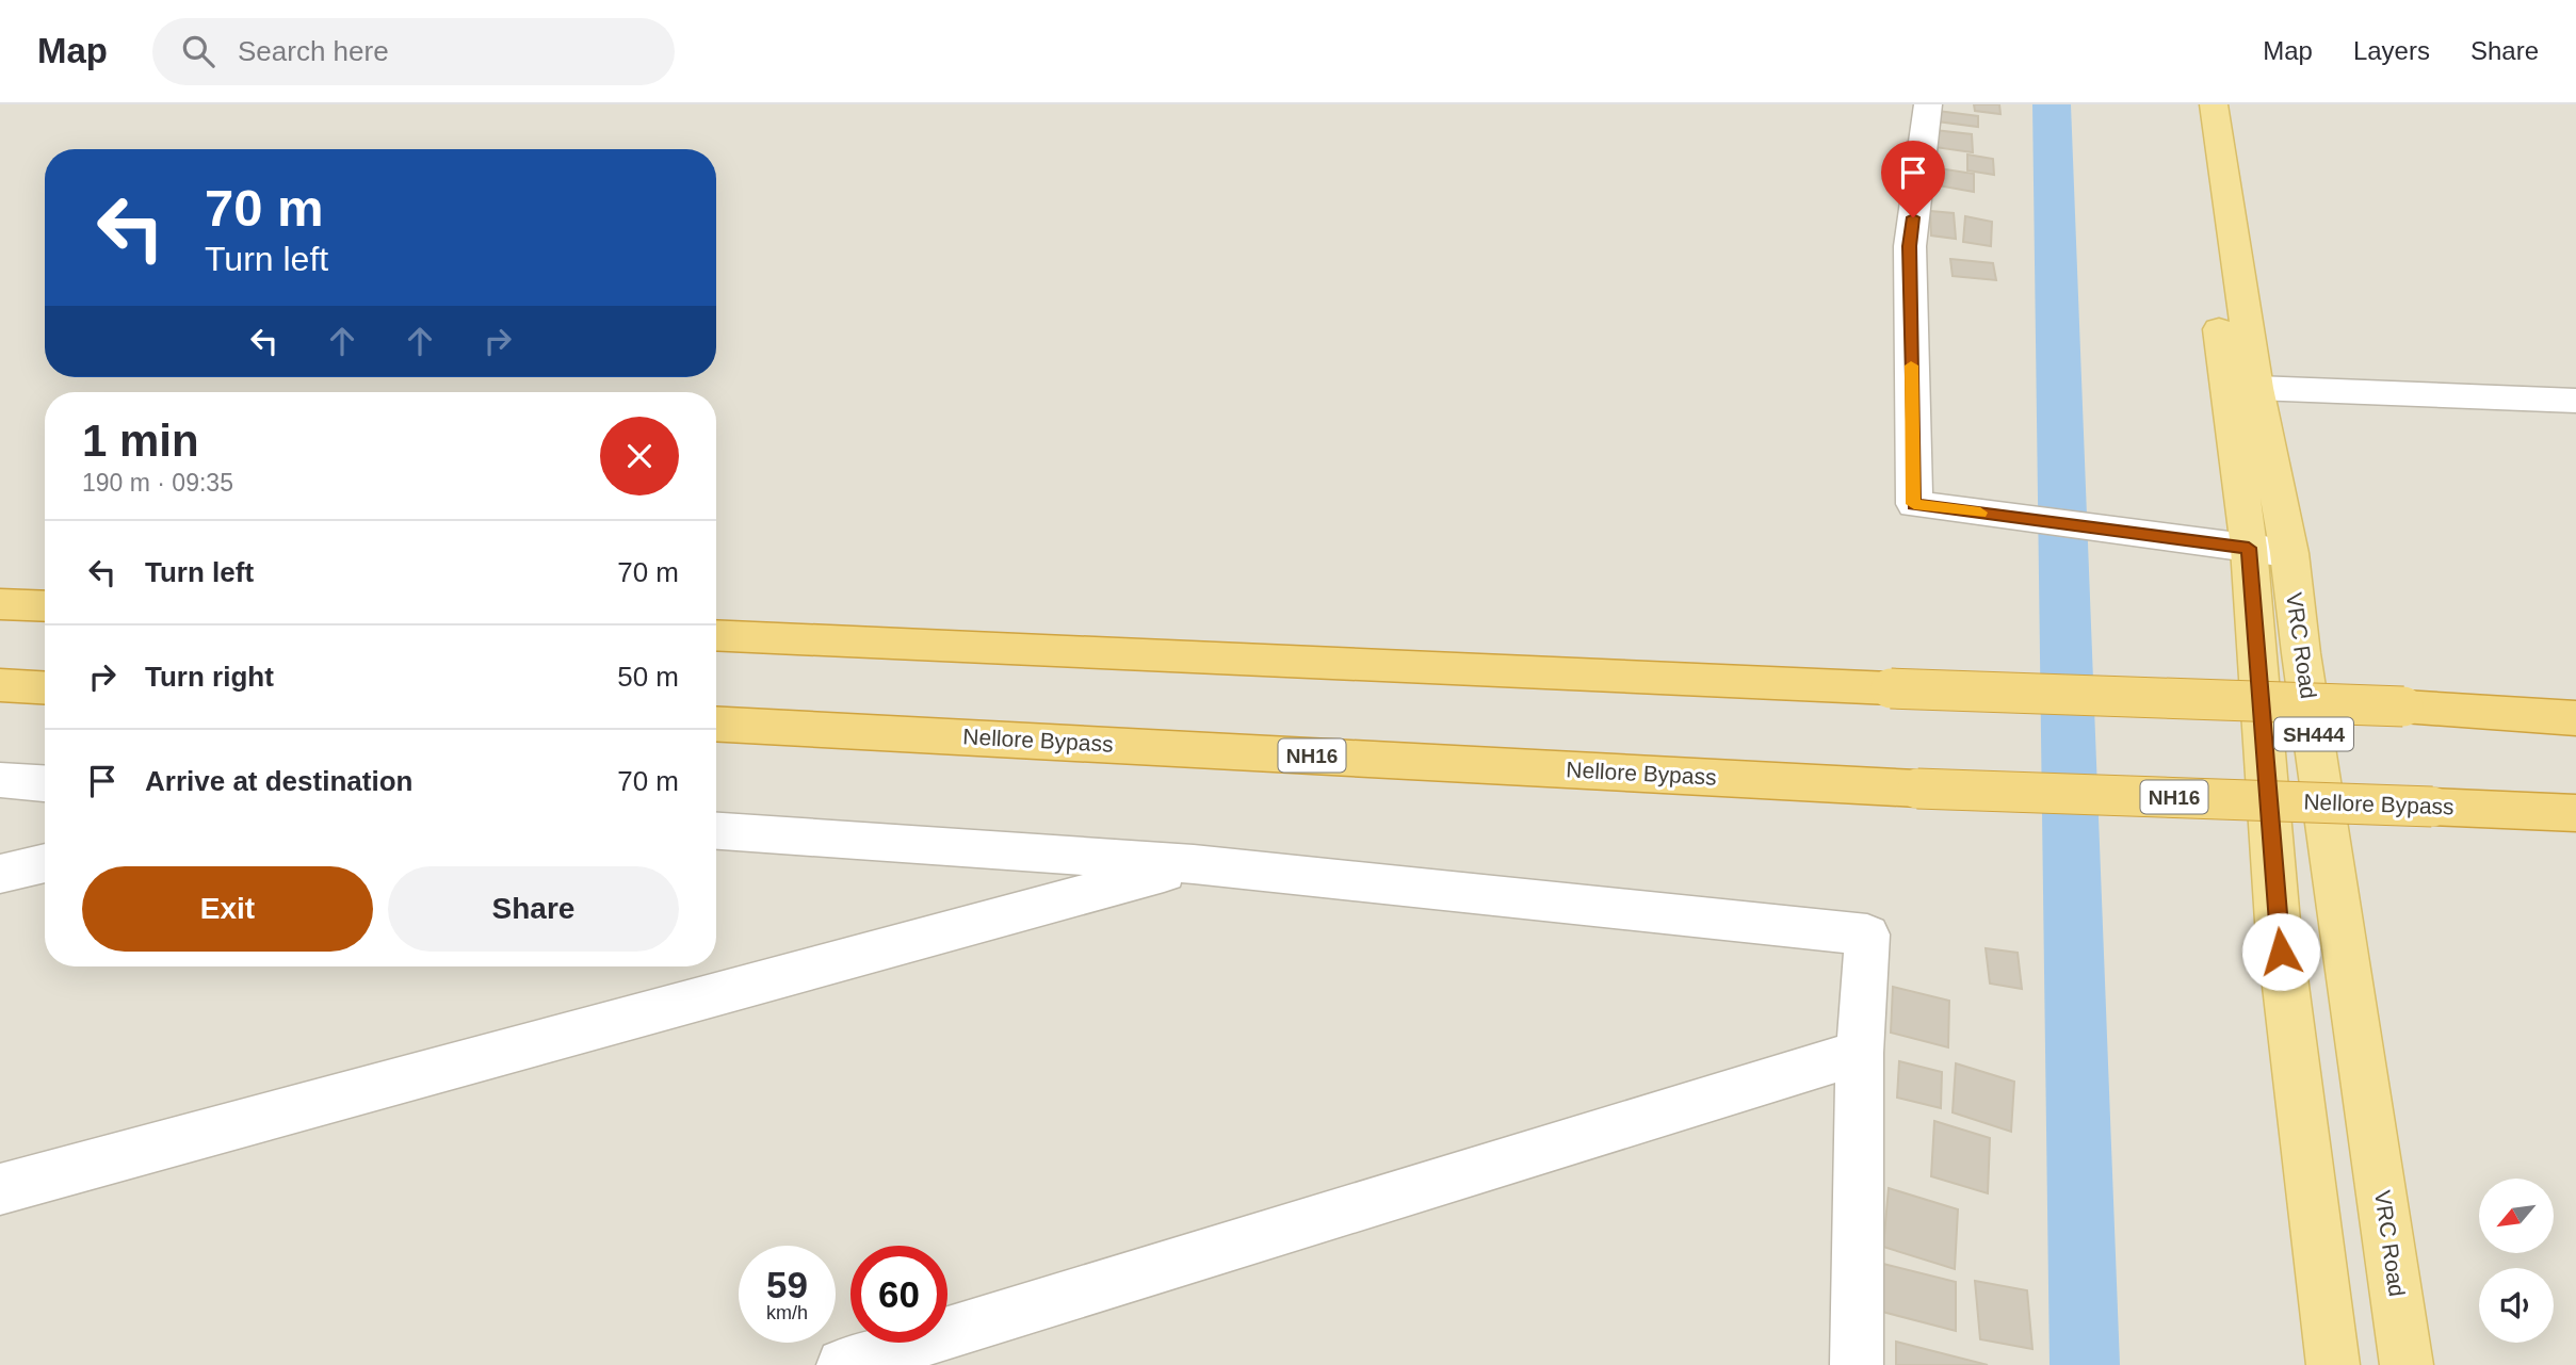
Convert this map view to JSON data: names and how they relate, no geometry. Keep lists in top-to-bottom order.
{
  "streets": {
    "highway": ["Nellore Bypass", "NH16"],
    "main road": ["VRC Road", "SH444"]
  },
  "north": "bottom left",
  "page": {
    "header": "Map",
    "search": "Search here",
    "nav": ["Map", "Layers", "Share"],
    "turn": ["70 m", "Turn left"],
    "heading": ["1 min", "190 m · 09:35"],
    "list": [
      {
        "name": "Turn left",
        "value": "70 m"
      },
      {
        "name": "Turn right",
        "value": "50 m"
      },
      {
        "name": "Arrive at destination",
        "value": "70 m"
      }
    ],
    "buttons": ["Exit", "Share"],
    "speed": "59 km/h",
    "limit": "60"
  }
}
